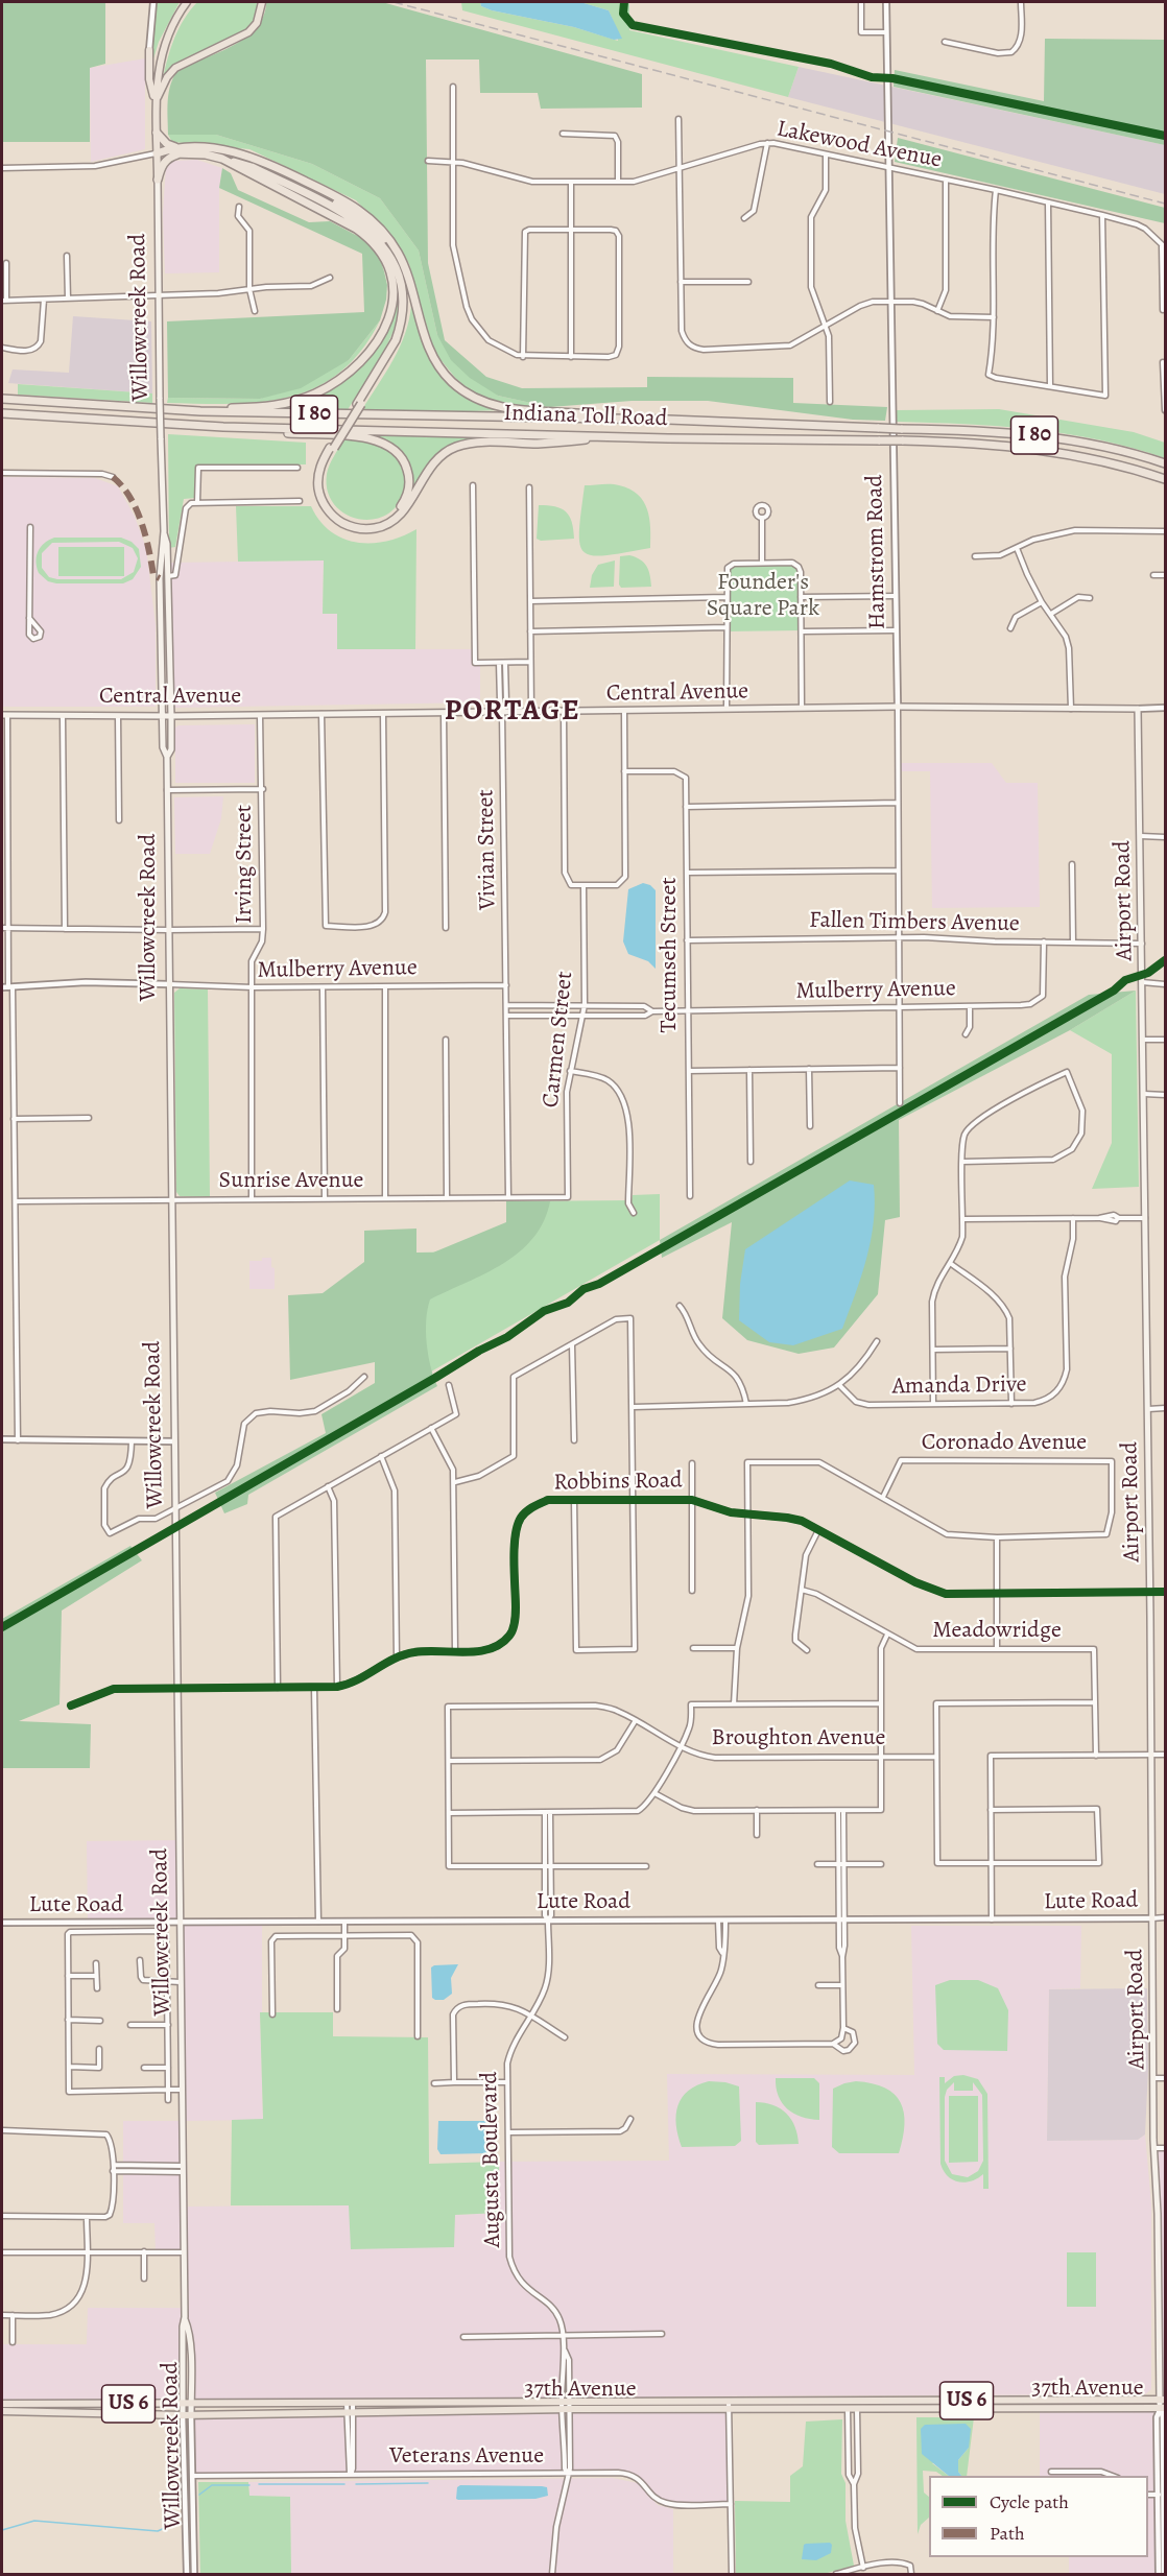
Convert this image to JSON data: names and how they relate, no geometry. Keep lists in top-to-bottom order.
{
  "streets": {
    "highway": ["I 80", "Indiana Toll Road"],
    "main road": [
      "Willowcreek Road",
      "Central Avenue",
      "Airport Road",
      "37th Avenue",
      "US 6"
    ],
    "street": [
      "Lakewood Avenue",
      "Hamstrom Road",
      "Vivian Street",
      "Irving Street",
      "Fallen Timbers Avenue",
      "Tecumseh Street",
      "Mulberry Avenue",
      "Carmen Street",
      "Sunrise Avenue",
      "Amanda Drive",
      "Coronado Avenue",
      "Robbins Road",
      "Meadowridge",
      "Broughton Avenue",
      "Lute Road",
      "Augusta Boulevard",
      "Veterans Avenue"
    ]
  },
  "crossings": [
    ["Lakewood Avenue", "Hamstrom Road"],
    ["Willowcreek Road", "Central Avenue"],
    ["Willowcreek Road", "Mulberry Avenue"],
    ["Willowcreek Road", "Sunrise Avenue"],
    ["Willowcreek Road", "Robbins Road"],
    ["Willowcreek Road", "Lute Road"],
    ["Willowcreek Road", "37th Avenue"],
    ["Willowcreek Road", "Veterans Avenue"],
    ["Hamstrom Road", "Central Avenue"],
    ["Hamstrom Road", "Fallen Timbers Avenue"],
    ["Hamstrom Road", "Mulberry Avenue"],
    ["Central Avenue", "Vivian Street"],
    ["Central Avenue", "Irving Street"],
    ["Central Avenue", "Airport Road"],
    ["Vivian Street", "Mulberry Avenue"],
    ["Irving Street", "Mulberry Avenue"],
    ["Irving Street", "Sunrise Avenue"],
    ["Airport Road", "Fallen Timbers Avenue"],
    ["Airport Road", "Robbins Road"],
    ["Airport Road", "Lute Road"],
    ["Airport Road", "37th Avenue"],
    ["Fallen Timbers Avenue", "Tecumseh Street"],
    ["Fallen Timbers Avenue", "Mulberry Avenue"],
    ["Tecumseh Street", "Mulberry Avenue"],
    ["Mulberry Avenue", "Carmen Street"],
    ["Carmen Street", "Sunrise Avenue"],
    ["Lute Road", "Augusta Boulevard"],
    ["Augusta Boulevard", "37th Avenue"],
    ["Augusta Boulevard", "Veterans Avenue"]
  ],
  "districts": ["PORTAGE"],
  "parks": ["Founder's Square Park"],
  "legend": ["Cycle path", "Path"]
}
